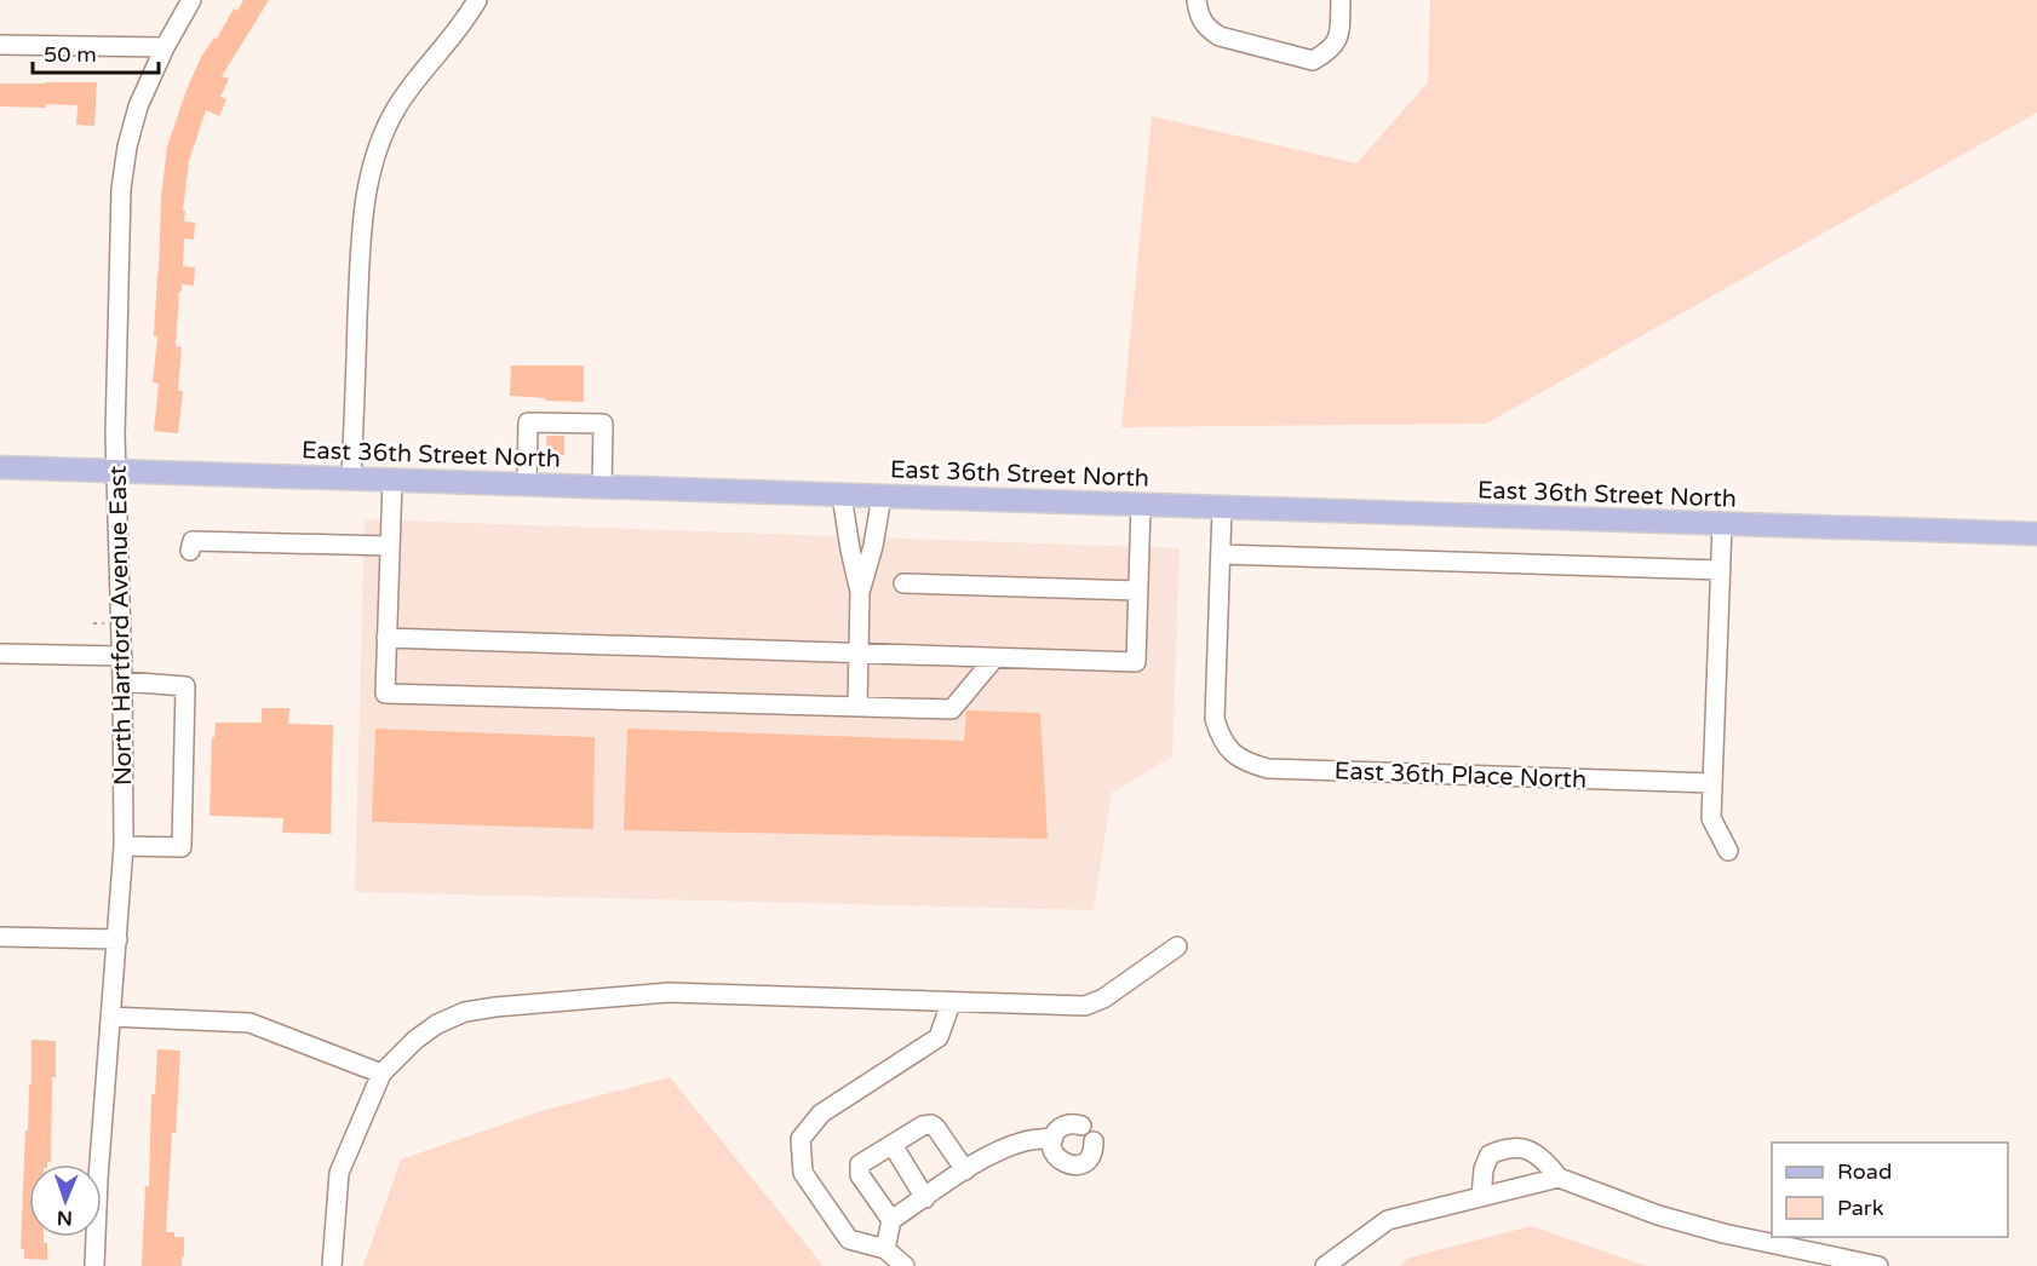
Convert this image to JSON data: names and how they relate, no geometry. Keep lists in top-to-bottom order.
{
  "streets": {
    "main road": ["East 36th Street North"],
    "street": ["North Hartford Avenue East", "East 36th Place North"]
  },
  "crossings": [
    ["East 36th Street North", "North Hartford Avenue East"]
  ],
  "legend": ["Road", "Park"],
  "scale_bar": "50 m",
  "north": "bottom"
}
